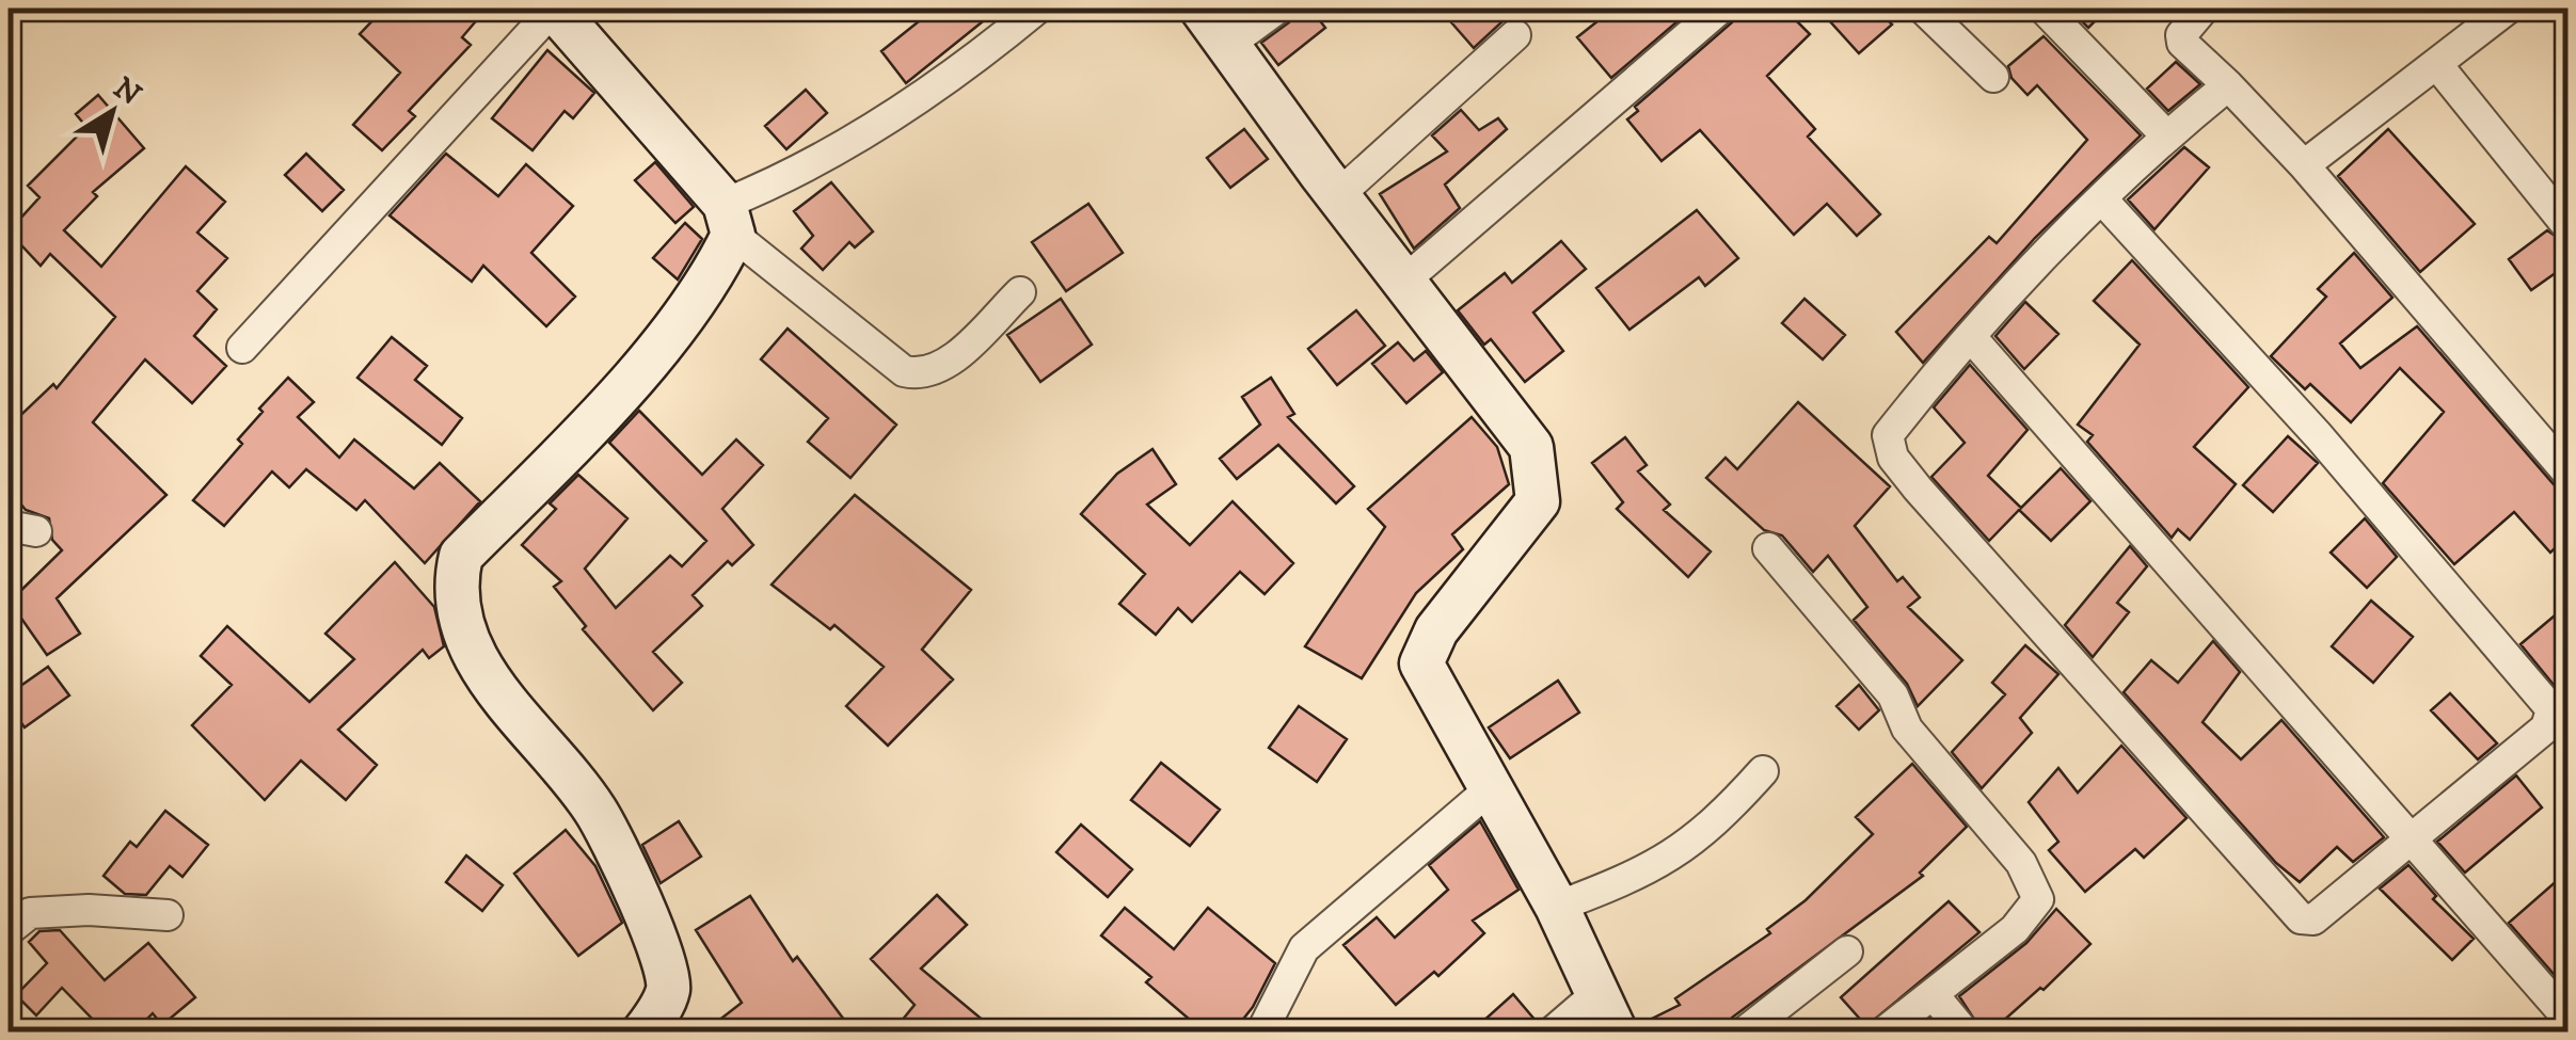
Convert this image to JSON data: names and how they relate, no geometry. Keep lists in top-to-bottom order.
{
  "north": "top right"
}
